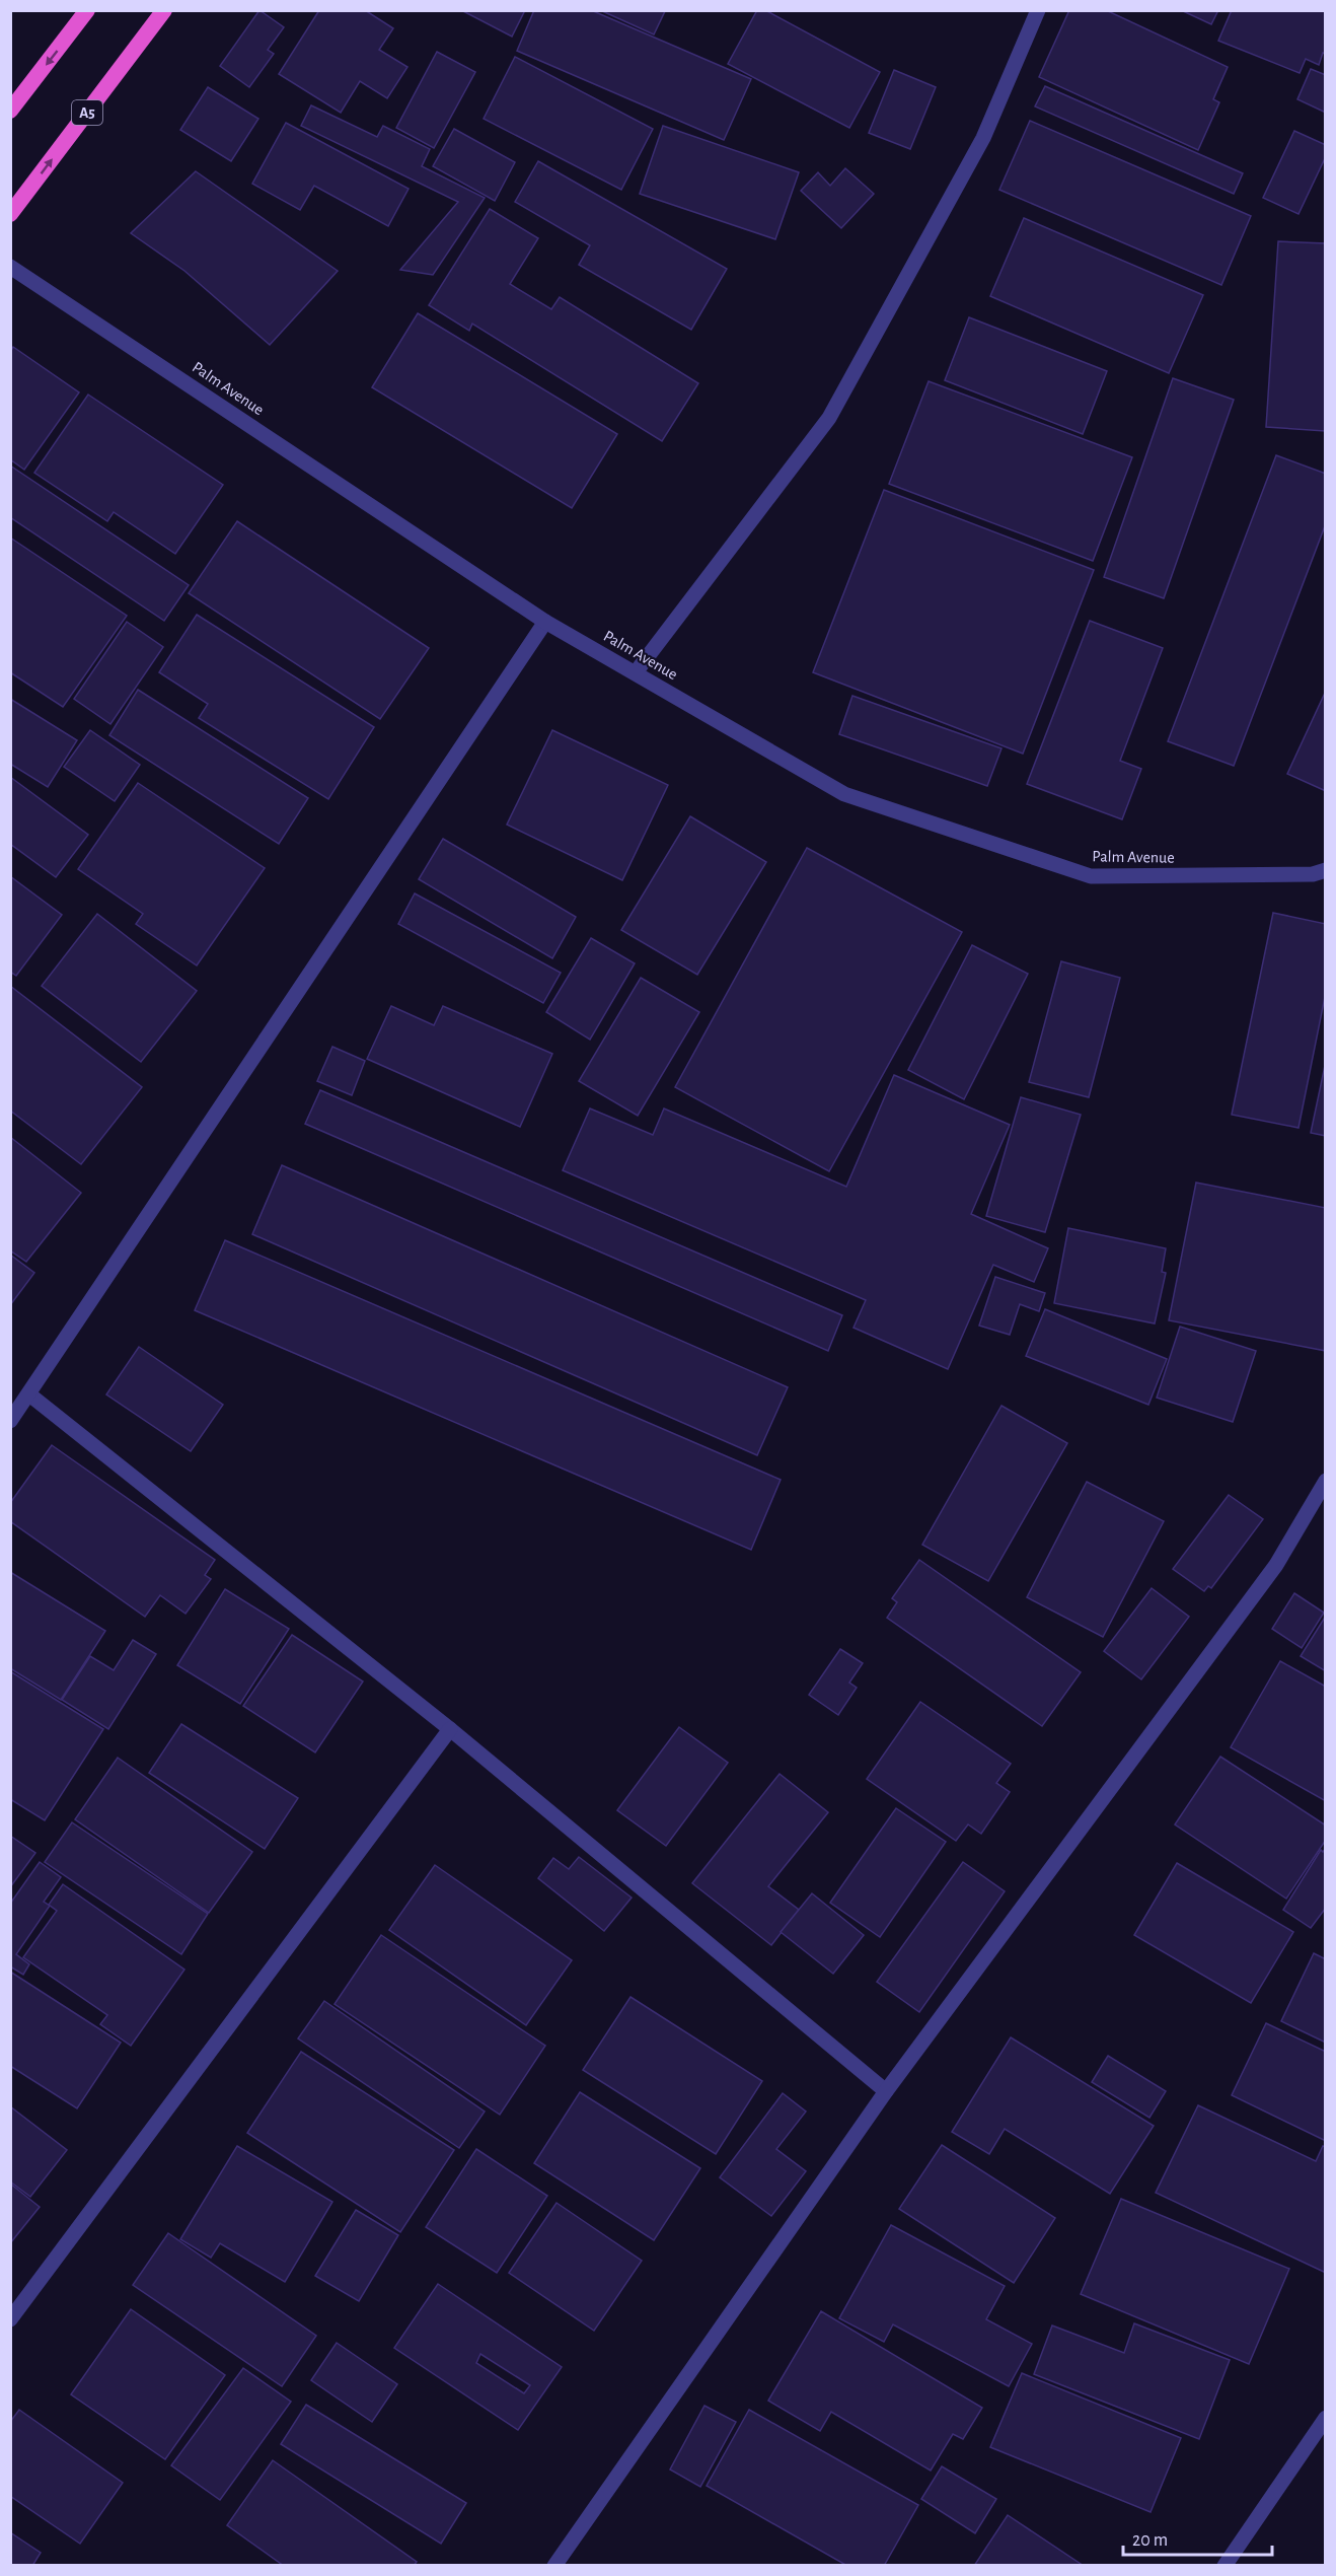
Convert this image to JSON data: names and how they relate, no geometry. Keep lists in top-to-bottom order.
{
  "streets": {
    "highway": ["A5"],
    "street": ["Palm Avenue"]
  },
  "scale_bar": "20 m"
}
